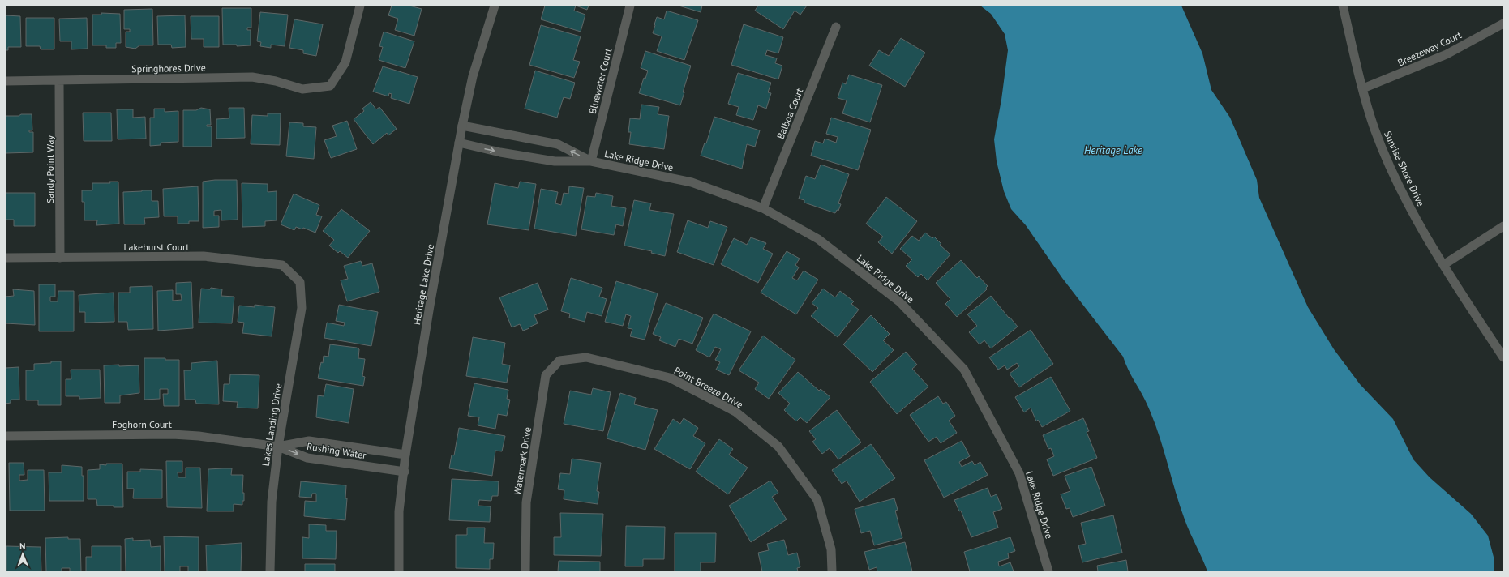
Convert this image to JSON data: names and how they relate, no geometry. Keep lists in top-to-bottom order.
{
  "streets": {
    "street": [
      "Breezeway Court",
      "Springhores Drive",
      "Bluewater Court",
      "Balboa Court",
      "Lake Ridge Drive",
      "Sunrise Shore Drive",
      "Sandy Point Way",
      "Lakehurst Court",
      "Heritage Lake Drive",
      "Point Breeze Drive",
      "Foghorn Court",
      "Lakes Landing Drive",
      "Rushing Water",
      "Watermark Drive"
    ]
  },
  "crossings": [
    ["Breezeway Court", "Sunrise Shore Drive"],
    ["Springhores Drive", "Sandy Point Way"],
    ["Bluewater Court", "Lake Ridge Drive"],
    ["Balboa Court", "Lake Ridge Drive"],
    ["Lake Ridge Drive", "Heritage Lake Drive"],
    ["Sandy Point Way", "Lakehurst Court"],
    ["Lakehurst Court", "Lakes Landing Drive"],
    ["Heritage Lake Drive", "Rushing Water"],
    ["Point Breeze Drive", "Watermark Drive"],
    ["Foghorn Court", "Lakes Landing Drive"],
    ["Foghorn Court", "Rushing Water"],
    ["Lakes Landing Drive", "Rushing Water"]
  ],
  "water": ["Heritage Lake"],
  "north": "top"
}
